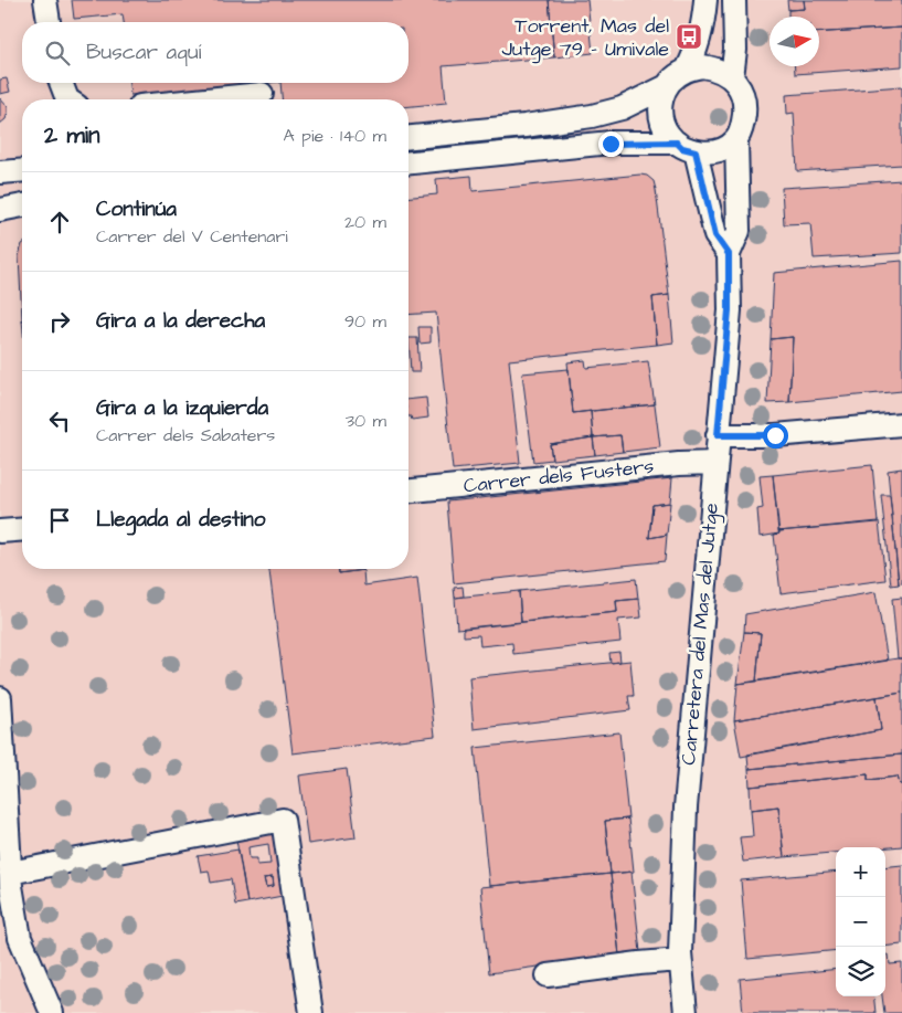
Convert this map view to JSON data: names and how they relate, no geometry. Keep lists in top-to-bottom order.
{
  "streets": {
    "street": ["Carrer dels Fusters", "Carretera del Mas del Jutge"]
  },
  "crossings": [
    ["Carrer dels Fusters", "Carretera del Mas del Jutge"]
  ],
  "places": {
    "bus stop": ["Torrent, Mas del Jutge 79 - Umivale"]
  },
  "north": "right",
  "page": {
    "search": "Buscar aquí",
    "heading": ["2 min", "A pie · 140 m"],
    "list": [
      ["Continúa", "Carrer del V Centenari", "20 m"],
      ["Gira a la derecha", "90 m"],
      ["Gira a la izquierda", "Carrer dels Sabaters", "30 m"],
      "Llegada al destino"
    ],
    "map_buttons": ["+", "−"]
  }
}
